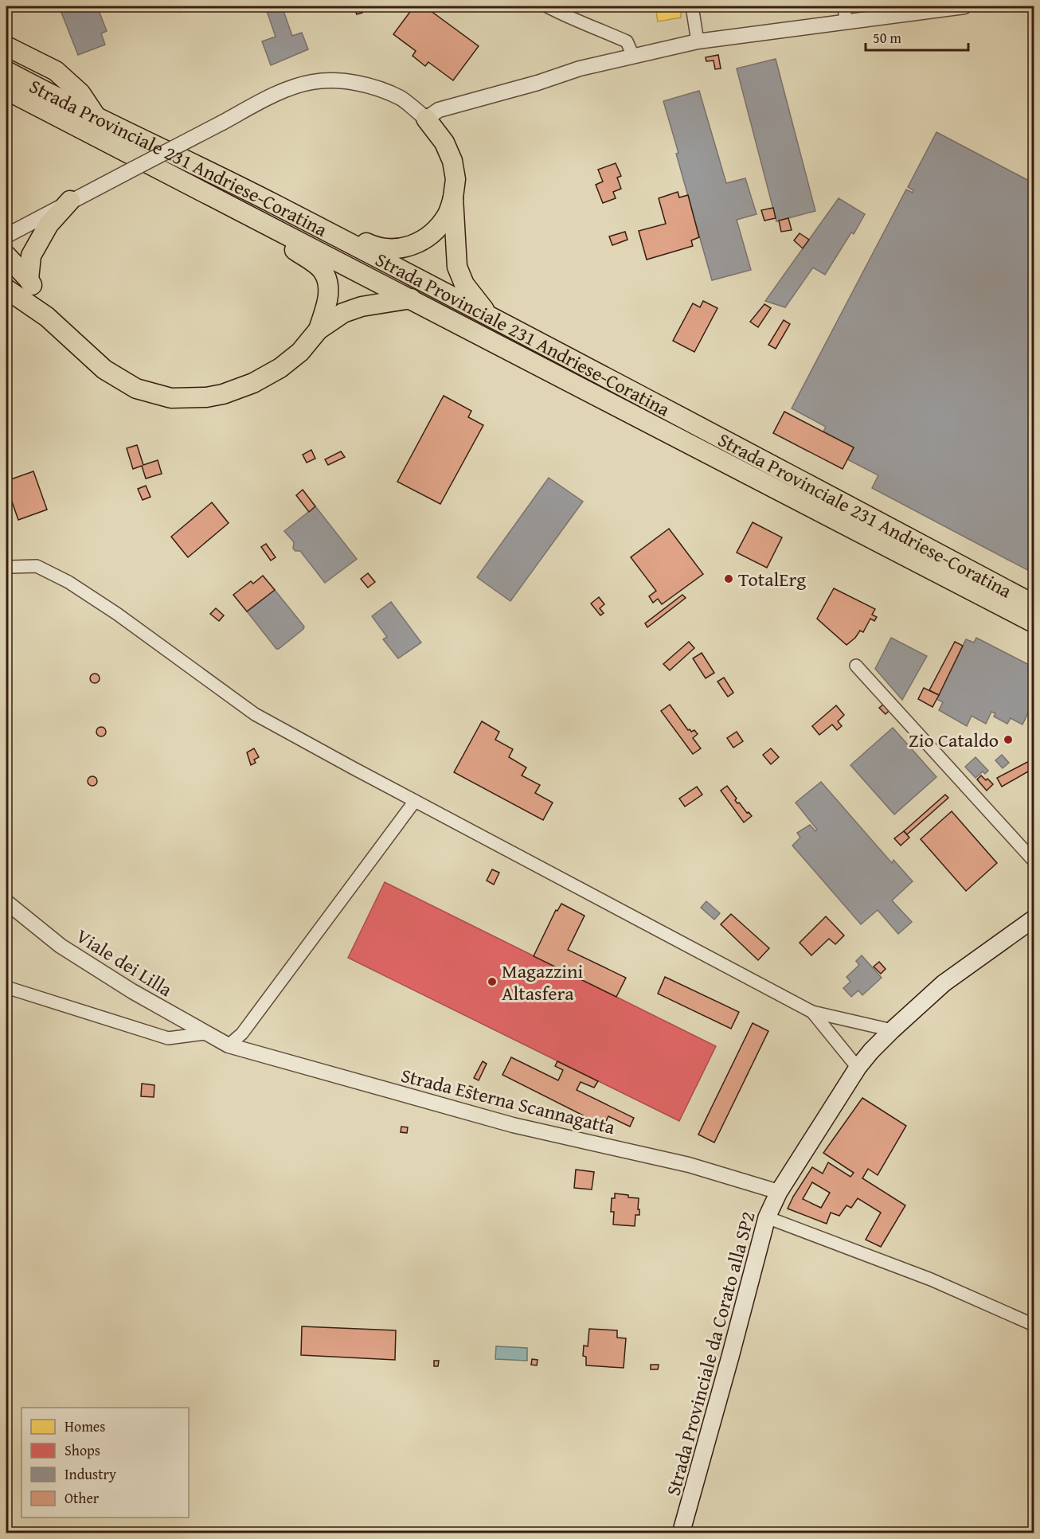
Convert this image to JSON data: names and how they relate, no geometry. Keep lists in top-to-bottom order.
{
  "streets": {
    "highway": ["Strada Provinciale 231 Andriese-Coratina"],
    "main road": ["Strada Provinciale da Corato alla SP2"],
    "street": ["Viale dei Lilla", "Strada Esterna Scannagatta"]
  },
  "crossings": [
    ["Viale dei Lilla", "Strada Esterna Scannagatta"],
    ["Strada Esterna Scannagatta", "Strada Provinciale da Corato alla SP2"]
  ],
  "places": ["TotalErg", "Zio Cataldo", "Magazzini Altasfera"],
  "legend": [
    "Homes",
    "Shops",
    "Industry",
    "Other"
  ],
  "scale_bar": "50 m"
}
